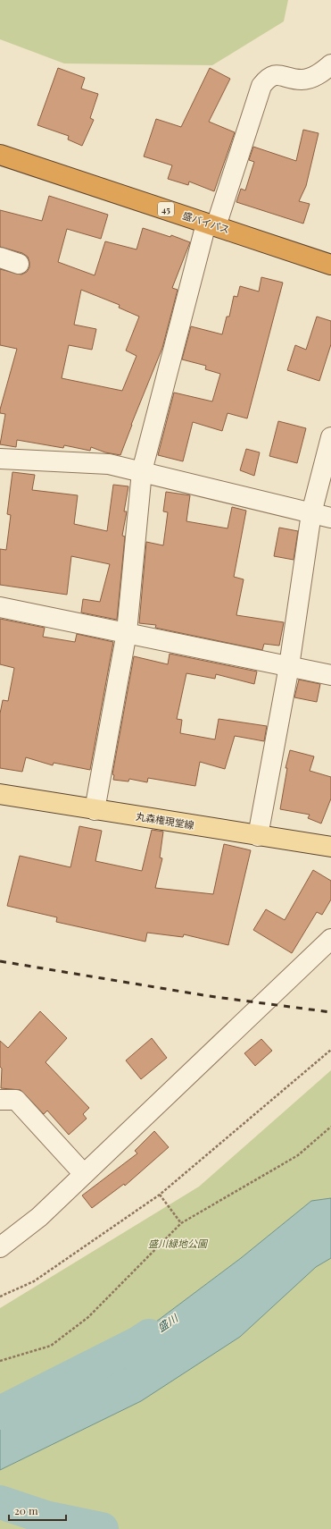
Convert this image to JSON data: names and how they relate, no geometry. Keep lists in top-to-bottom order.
{
  "streets": {
    "highway": ["45", "盛バイパス"],
    "main road": ["丸森権現堂線"]
  },
  "water": ["盛川"],
  "parks": ["盛川緑地公園"],
  "scale_bar": "20 m"
}
